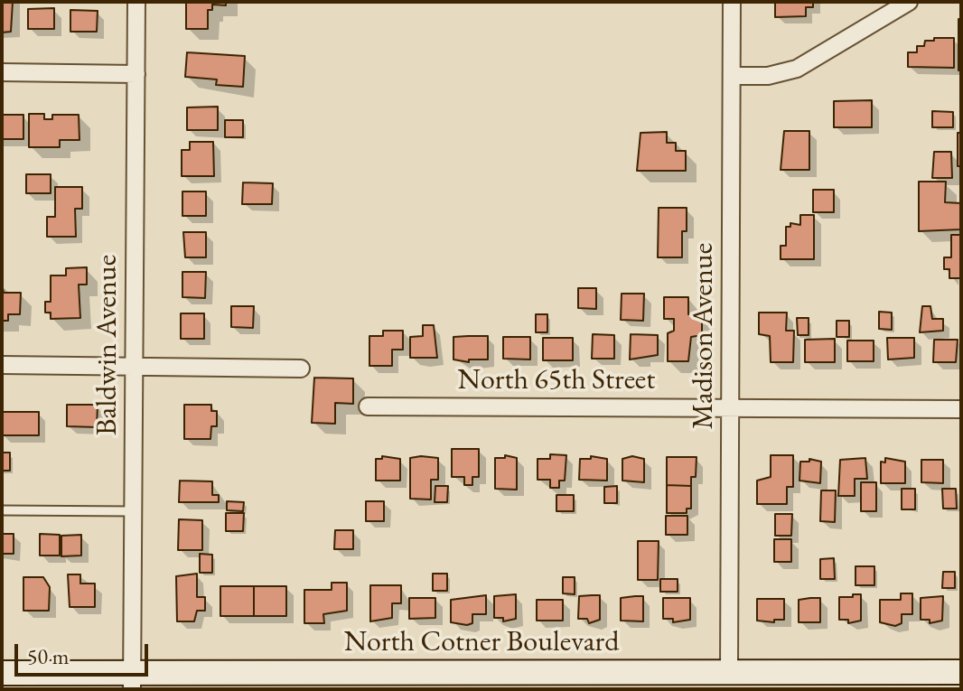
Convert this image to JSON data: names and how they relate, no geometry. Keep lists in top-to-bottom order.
{
  "streets": {
    "main road": ["North Cotner Boulevard"],
    "street": ["Madison Avenue", "Baldwin Avenue", "North 65th Street"]
  },
  "crossings": [
    ["Madison Avenue", "North 65th Street"],
    ["Madison Avenue", "North Cotner Boulevard"],
    ["Baldwin Avenue", "North Cotner Boulevard"]
  ],
  "scale_bar": "50 m"
}
